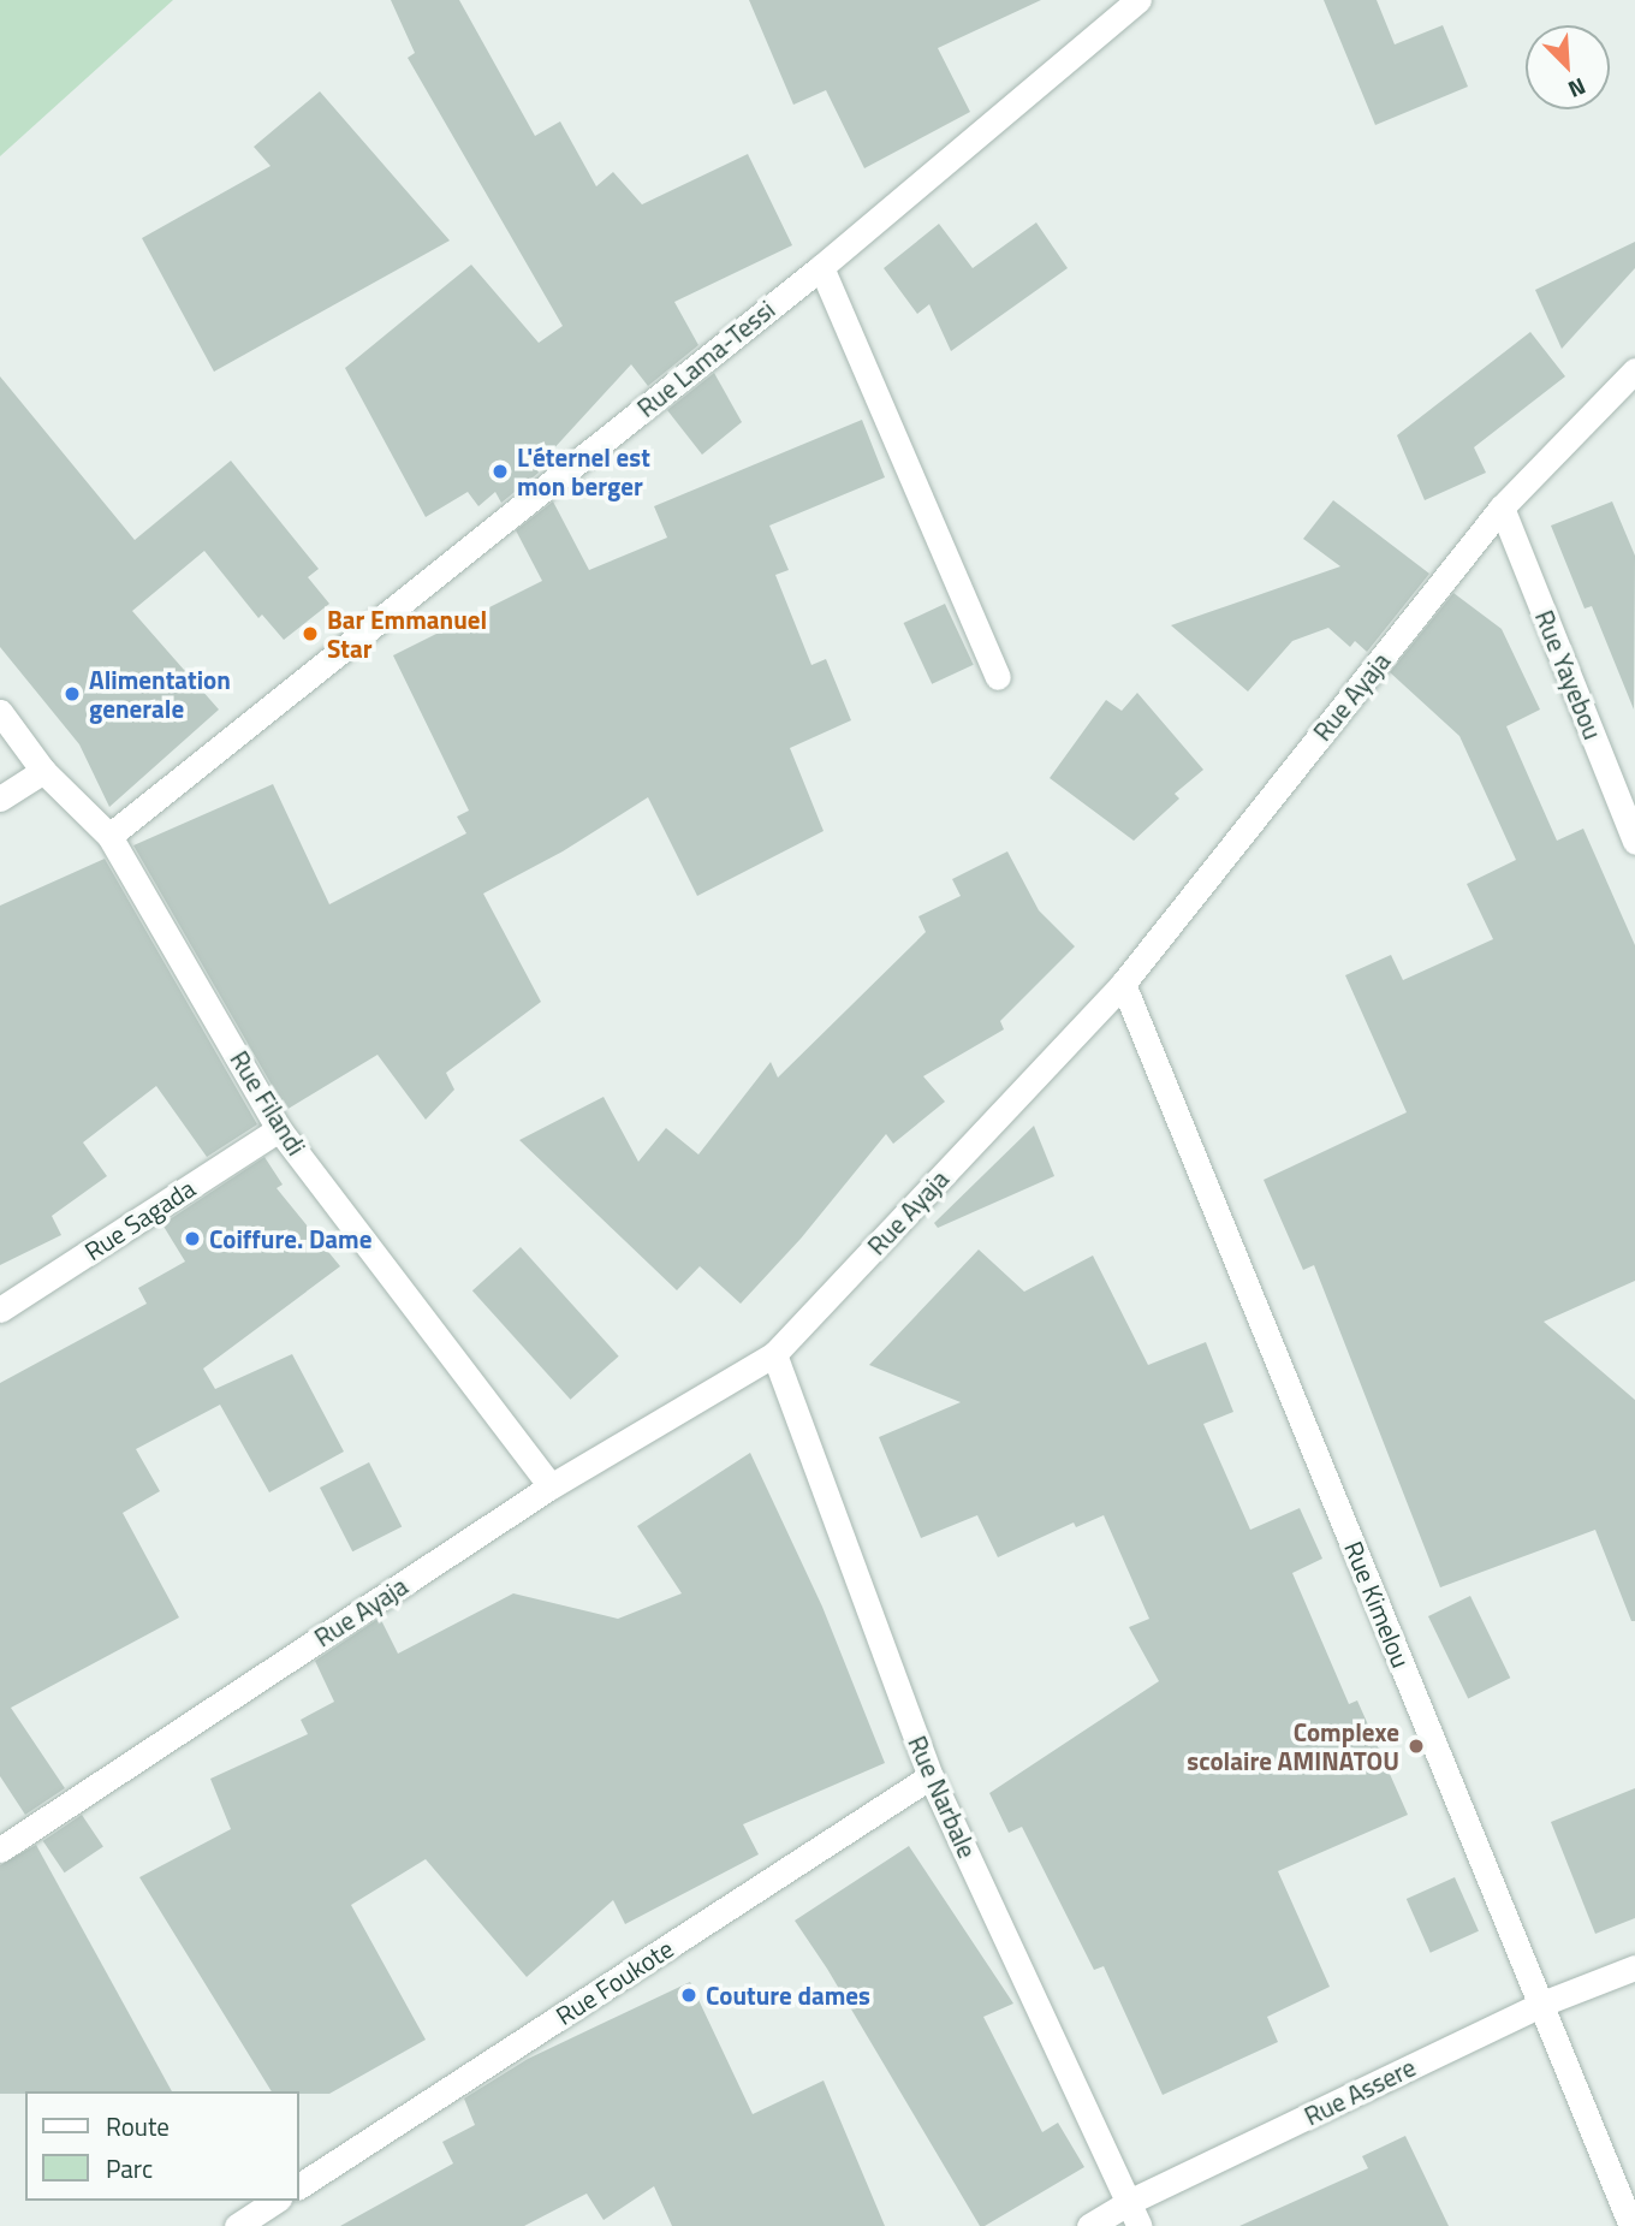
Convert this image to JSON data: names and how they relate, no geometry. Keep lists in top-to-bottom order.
{
  "streets": {
    "street": [
      "Rue Lama-Tessi",
      "Rue Yayebou",
      "Rue Ayaja",
      "Rue Filandi",
      "Rue Sagada",
      "Rue Kimelou",
      "Rue Narbale",
      "Rue Foukote",
      "Rue Assere"
    ]
  },
  "crossings": [
    ["Rue Lama-Tessi", "Rue Filandi"],
    ["Rue Yayebou", "Rue Ayaja"],
    ["Rue Ayaja", "Rue Filandi"],
    ["Rue Ayaja", "Rue Kimelou"],
    ["Rue Ayaja", "Rue Narbale"],
    ["Rue Filandi", "Rue Sagada"],
    ["Rue Kimelou", "Rue Assere"],
    ["Rue Narbale", "Rue Foukote"],
    ["Rue Narbale", "Rue Assere"]
  ],
  "places": [
    "L'éternel est mon berger",
    "Bar Emmanuel Star",
    "Alimentation generale",
    "Coiffure. Dame",
    "Complexe scolaire AMINATOU",
    "Couture dames"
  ],
  "legend": ["Route", "Parc"],
  "north": "bottom right"
}
